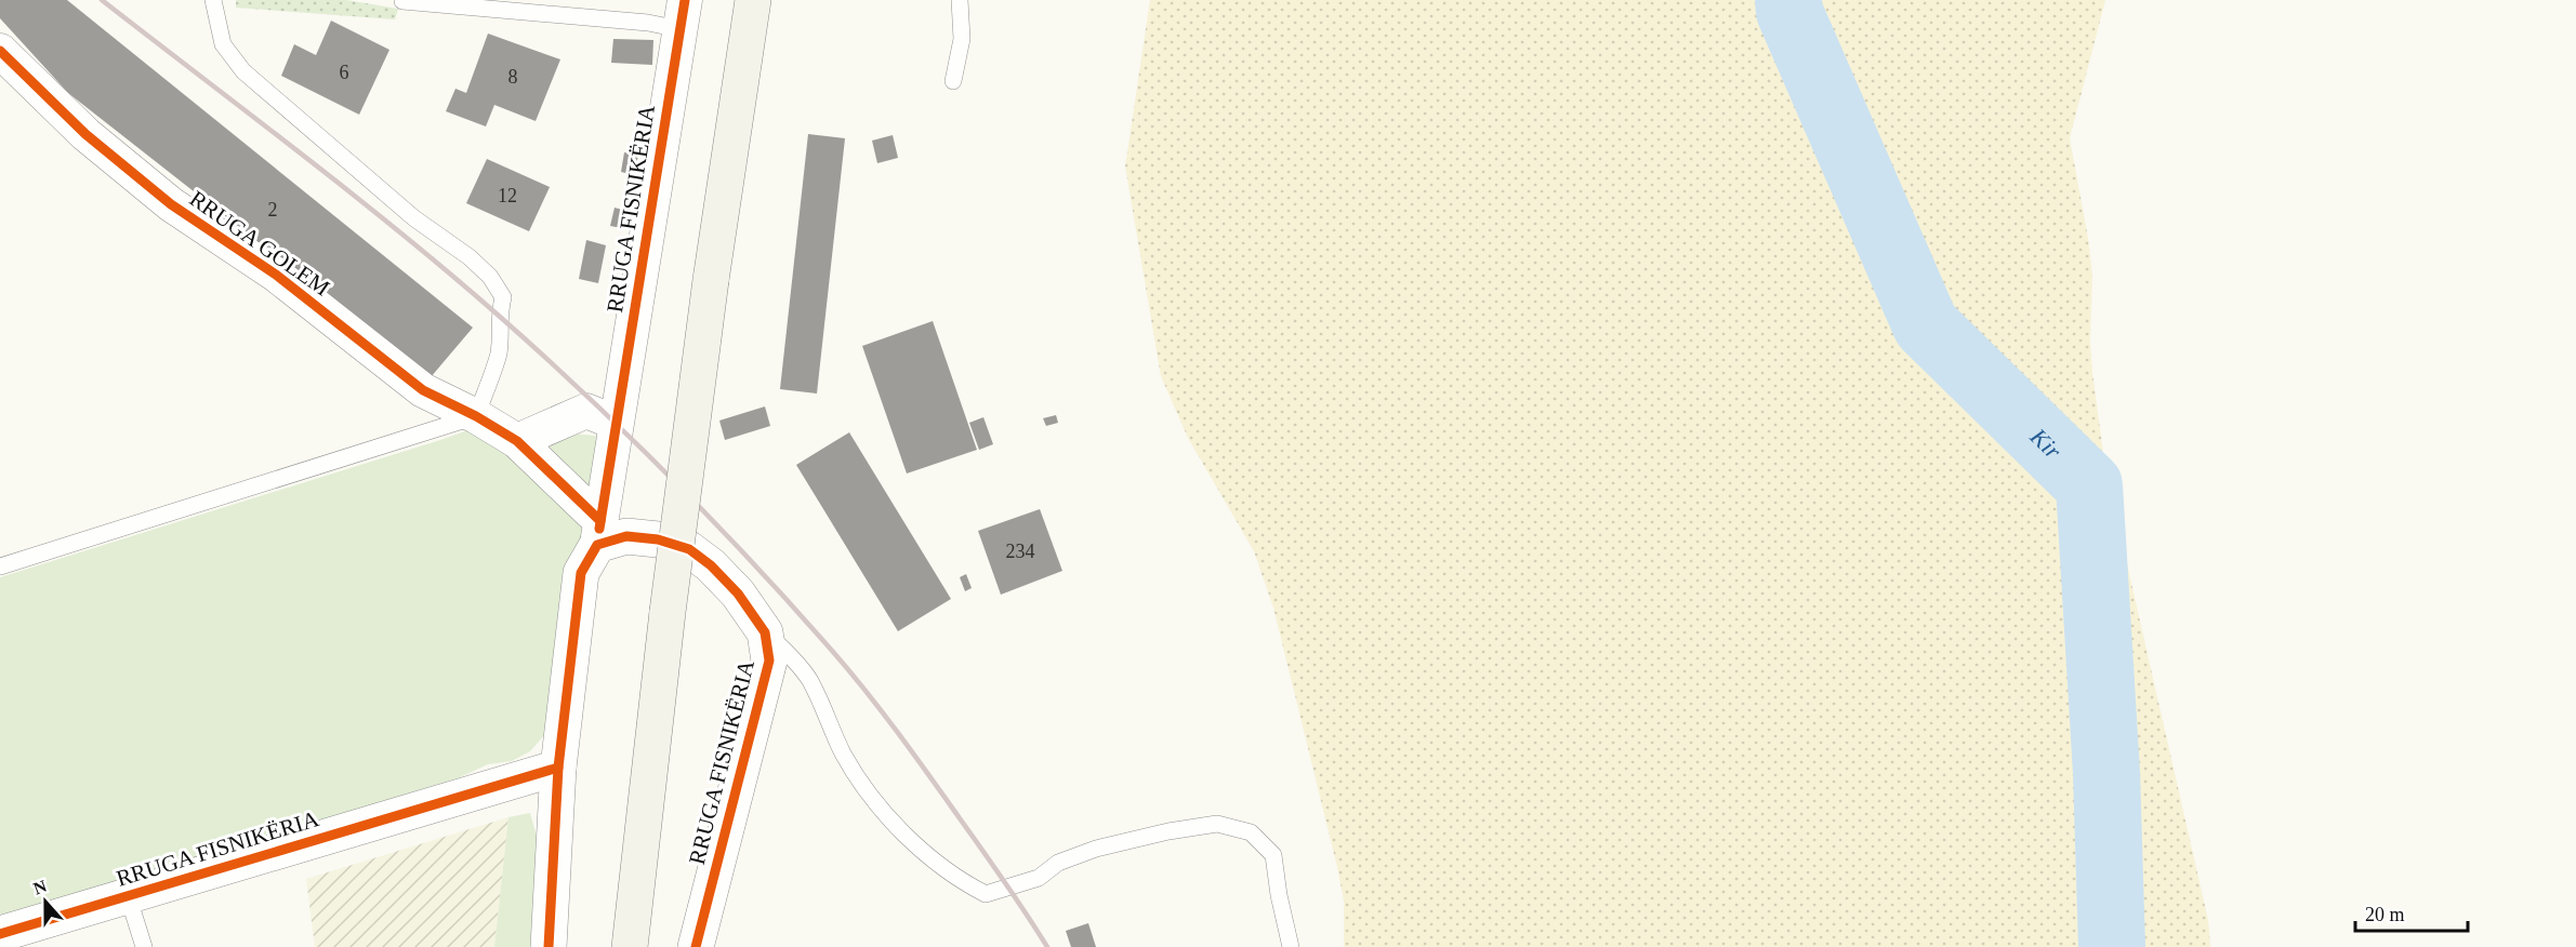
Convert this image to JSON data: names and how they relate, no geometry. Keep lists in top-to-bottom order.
{
  "streets": {
    "street": ["RRUGA FISNIKËRIA", "RRUGA GOLEM"]
  },
  "crossings": [
    ["RRUGA FISNIKËRIA", "RRUGA GOLEM"]
  ],
  "water": ["Kir"],
  "house_numbers": [
    "6",
    "8",
    "12",
    "2",
    "234"
  ],
  "scale_bar": "20 m",
  "north": "top"
}
